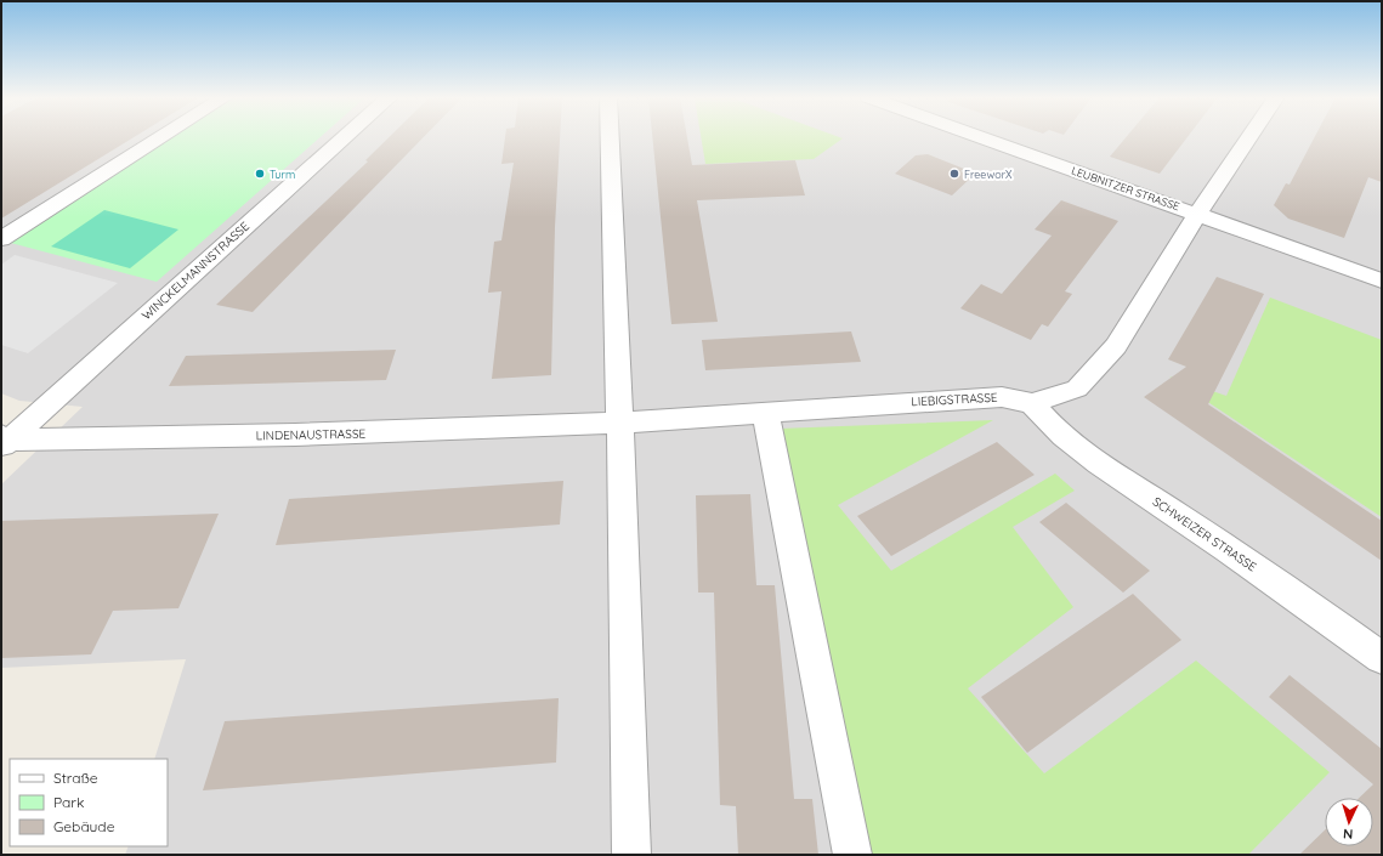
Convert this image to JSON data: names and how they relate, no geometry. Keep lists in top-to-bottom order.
{
  "streets": {
    "street": [
      "LEUBNITZER STRASSE",
      "WINCKELMANNSTRASSE",
      "LIEBIGSTRASSE",
      "LINDENAUSTRASSE",
      "SCHWEIZER STRASSE"
    ]
  },
  "crossings": [
    ["LEUBNITZER STRASSE", "LIEBIGSTRASSE"],
    ["WINCKELMANNSTRASSE", "LINDENAUSTRASSE"],
    ["LIEBIGSTRASSE", "LINDENAUSTRASSE"],
    ["LIEBIGSTRASSE", "SCHWEIZER STRASSE"]
  ],
  "places": ["Turm", "FreeworX"],
  "legend": ["Straße", "Park", "Gebäude"],
  "north": "bottom"
}
